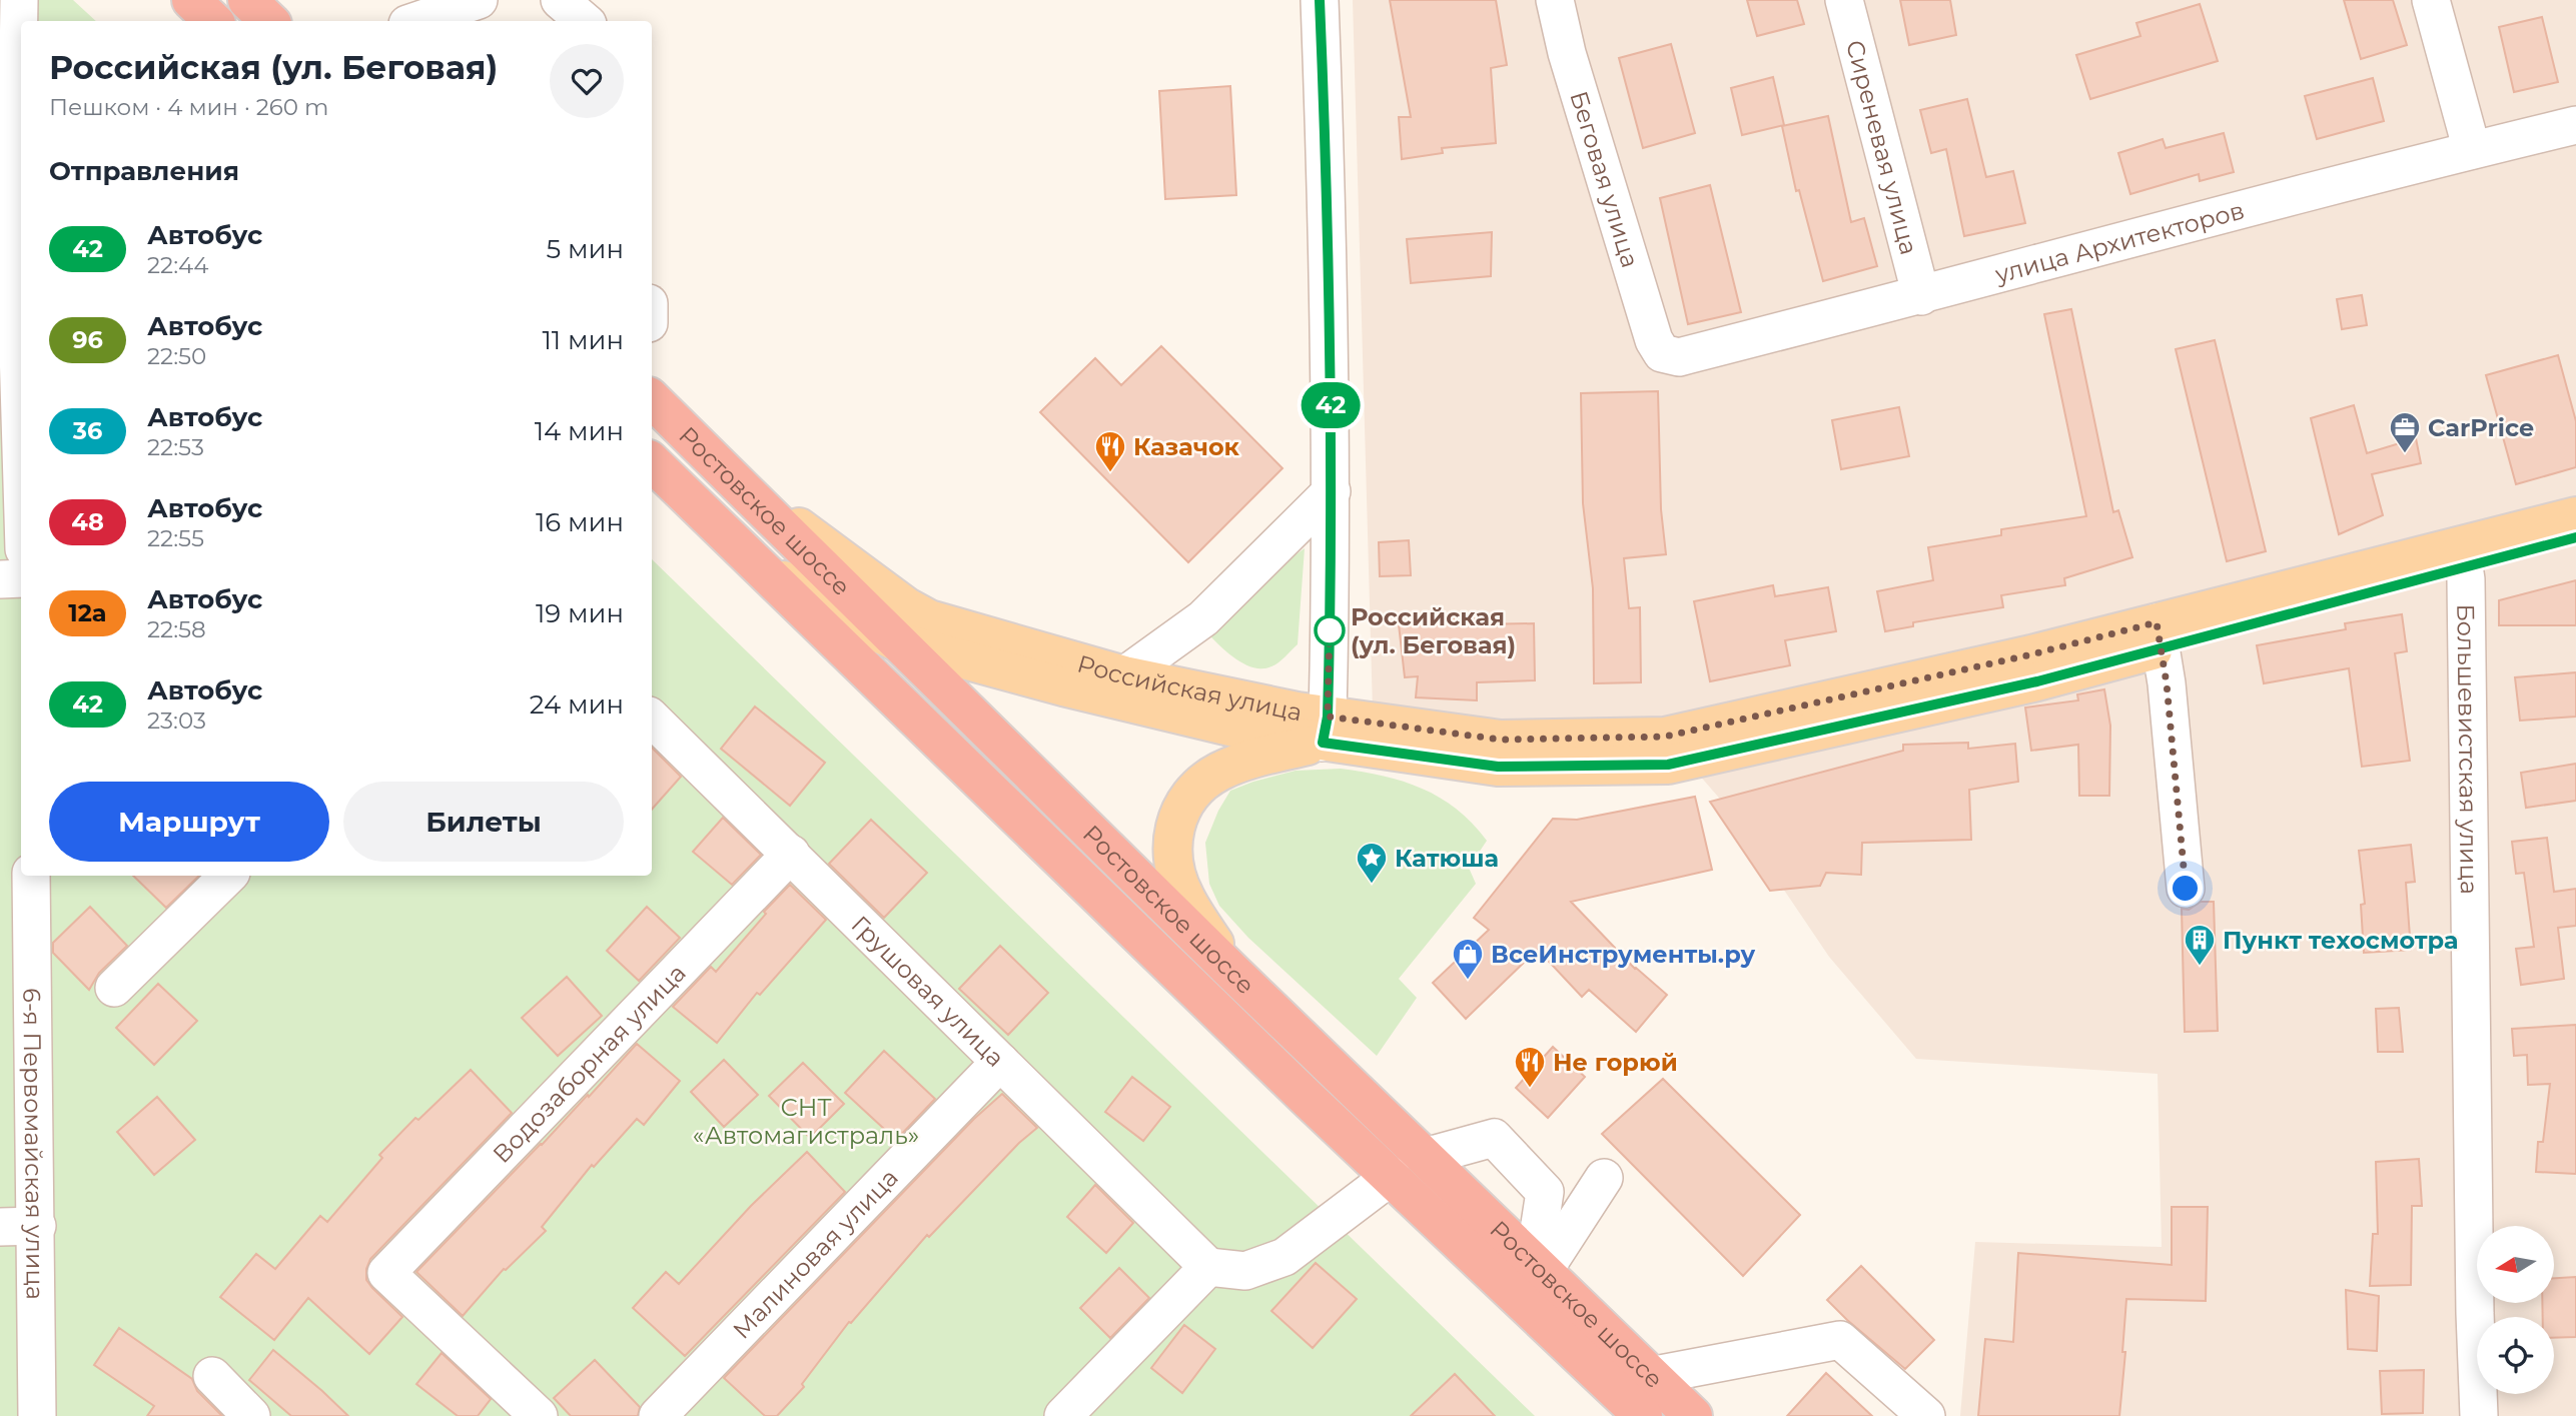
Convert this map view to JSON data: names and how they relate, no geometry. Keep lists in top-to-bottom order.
{
  "streets": {
    "highway": ["Ростовское шоссе"],
    "main road": ["Российская улица"],
    "street": [
      "Сиреневая улица",
      "Беговая улица",
      "улица Архитекторов",
      "Большевистская улица",
      "Грушовая улица",
      "Водозаборная улица",
      "6-я Первомайская улица",
      "Малиновая улица"
    ]
  },
  "crossings": [
    ["Сиреневая улица", "улица Архитекторов"],
    ["Беговая улица", "улица Архитекторов"],
    ["Ростовское шоссе", "Российская улица"],
    ["Российская улица", "Большевистская улица"],
    ["Грушовая улица", "Водозаборная улица"],
    ["Грушовая улица", "Малиновая улица"]
  ],
  "parks": ["СНТ «Автомагистраль»"],
  "places": {
    "office": ["CarPrice"],
    "restaurant": ["Казачок", "Не горюй"],
    "other": ["Российская (ул. Беговая)"],
    "place": ["Катюша"],
    "building": ["Пункт техосмотра"],
    "shop": ["ВсеИнструменты.ру"]
  },
  "lines": ["bus line 42"],
  "north": "left",
  "page": {
    "on_map": "42",
    "heading": [
      ["Российская (ул. Беговая)", "Пешком · 4 мин · 260 m"],
      "Отправления"
    ],
    "list": [
      {
        "mark": "42",
        "name": "Автобус",
        "note": "22:44",
        "value": "5 мин"
      },
      {
        "mark": "96",
        "name": "Автобус",
        "note": "22:50",
        "value": "11 мин"
      },
      {
        "mark": "36",
        "name": "Автобус",
        "note": "22:53",
        "value": "14 мин"
      },
      {
        "mark": "48",
        "name": "Автобус",
        "note": "22:55",
        "value": "16 мин"
      },
      {
        "mark": "12a",
        "name": "Автобус",
        "note": "22:58",
        "value": "19 мин"
      },
      {
        "mark": "42",
        "name": "Автобус",
        "note": "23:03",
        "value": "24 мин"
      }
    ],
    "buttons": ["Маршрут", "Билеты"]
  }
}
